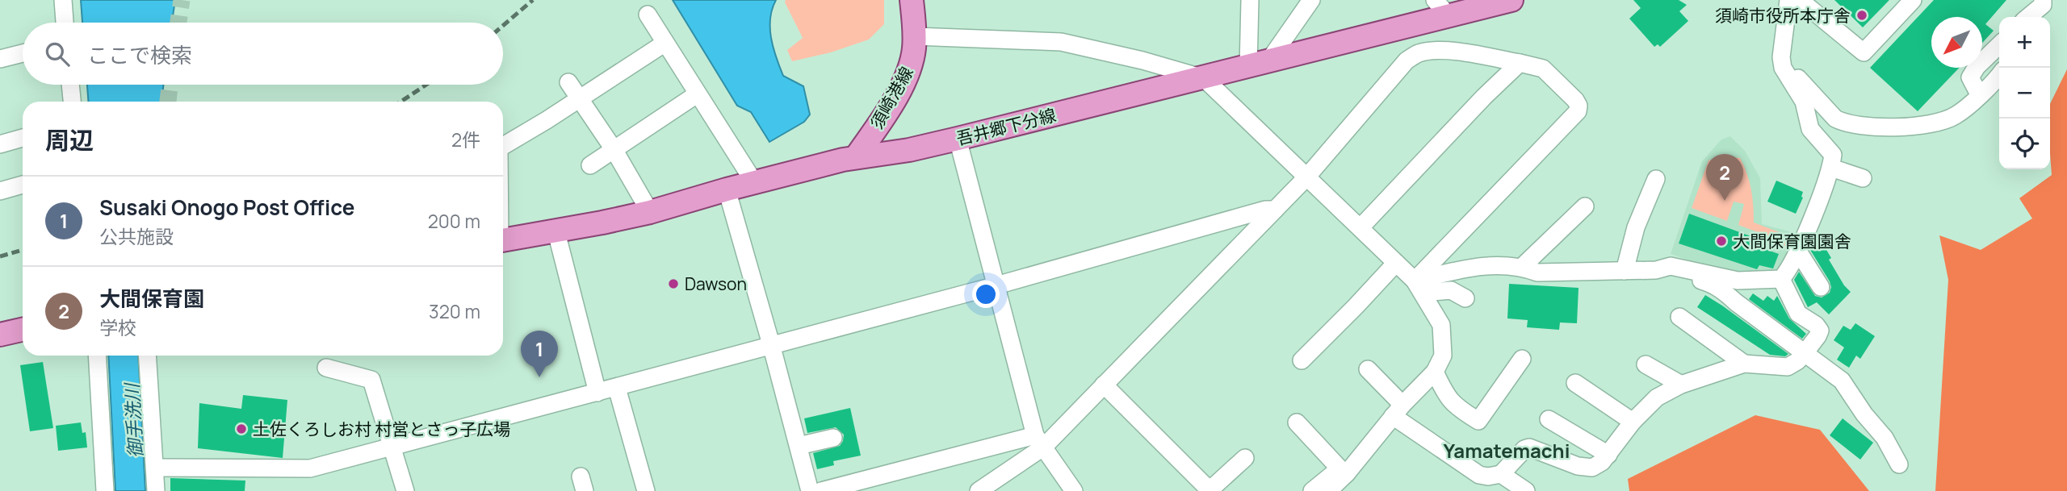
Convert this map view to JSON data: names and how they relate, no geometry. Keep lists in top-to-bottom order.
{
  "streets": {
    "main road": ["須崎港線", "吾井郷下分線"]
  },
  "crossings": [
    ["須崎港線", "吾井郷下分線"]
  ],
  "districts": ["Yamatemachi"],
  "water": ["御手洗川"],
  "places": [
    "須崎市役所本庁舎",
    "大間保育園園舎",
    "Dawson",
    "土佐くろしお村 村営とさっ子広場"
  ],
  "north": "bottom left",
  "page": {
    "map_buttons": ["+", "−"],
    "search": "ここで検索",
    "heading": ["周辺", "2件"],
    "pins": ["2", "1"],
    "list": [
      {
        "mark": "1",
        "name": "Susaki Onogo Post Office",
        "note": "公共施設",
        "value": "200 m"
      },
      {
        "mark": "2",
        "name": "大間保育園",
        "note": "学校",
        "value": "320 m"
      }
    ]
  }
}
